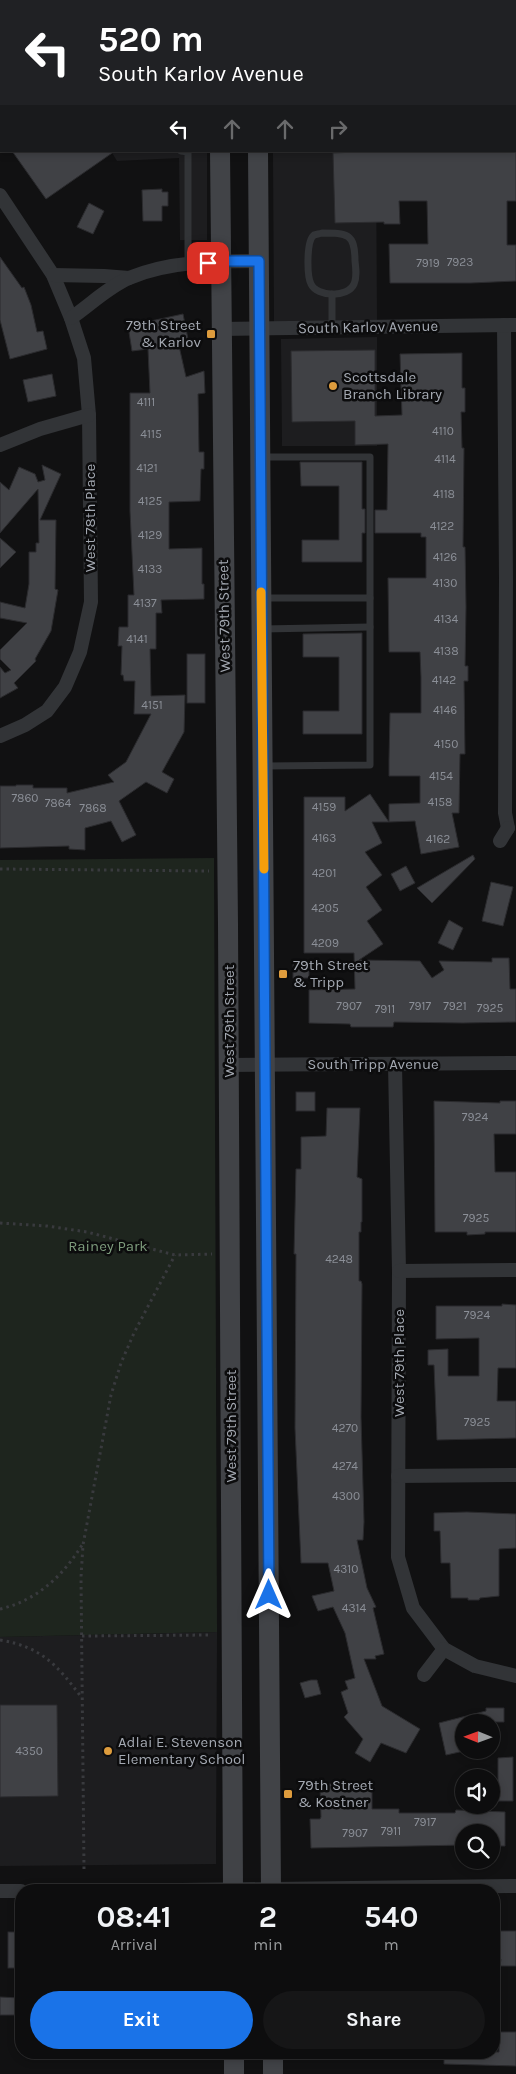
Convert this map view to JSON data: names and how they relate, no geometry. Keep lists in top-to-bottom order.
{
  "streets": {
    "main road": ["West 79th Street"],
    "street": [
      "South Karlov Avenue",
      "West 78th Place",
      "South Tripp Avenue",
      "West 79th Place"
    ]
  },
  "crossings": [
    ["South Karlov Avenue", "West 79th Street"],
    ["West 79th Street", "South Tripp Avenue"],
    ["South Tripp Avenue", "West 79th Place"]
  ],
  "parks": ["Rainey Park"],
  "places": {
    "transit": ["79th Street & Karlov", "79th Street & Tripp", "79th Street & Kostner"],
    "other": ["Scottsdale Branch Library", "Adlai E. Stevenson Elementary School"]
  },
  "house_numbers": [
    "7923",
    "7919",
    "4111",
    "4110",
    "4115",
    "4114",
    "4121",
    "4118",
    "4125",
    "4122",
    "4129",
    "4126",
    "4133",
    "4130",
    "4137",
    "4134",
    "4141",
    "4138",
    "4142",
    "4151",
    "4146",
    "4150",
    "4154",
    "7860",
    "4158",
    "7864",
    "4159",
    "7868",
    "4163",
    "4162",
    "4201",
    "4205",
    "4209",
    "7907",
    "7917",
    "7921",
    "7925",
    "7911",
    "7924",
    "7925",
    "4248",
    "7924",
    "7925",
    "4270",
    "4274",
    "4300",
    "4310",
    "4314",
    "4350",
    "7917",
    "7911",
    "7907"
  ],
  "north": "left",
  "page": {
    "turn": ["520 m", "South Karlov Avenue"],
    "eta": [
      "08:41",
      "Arrival",
      "2",
      "min",
      "540",
      "m"
    ],
    "buttons": ["Exit", "Share"]
  }
}
